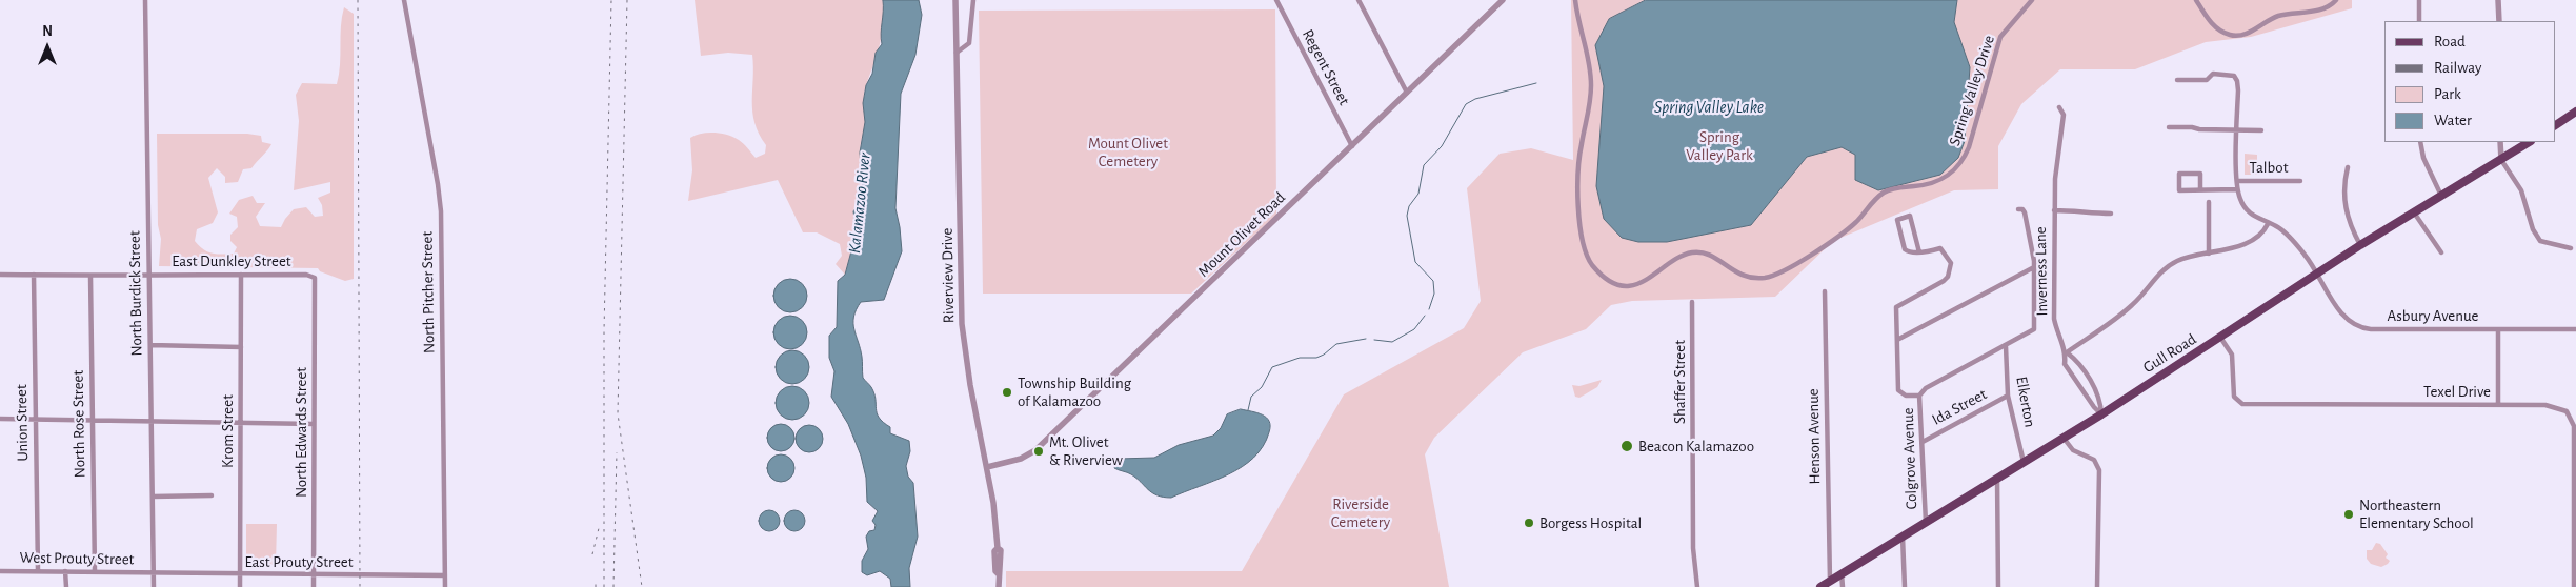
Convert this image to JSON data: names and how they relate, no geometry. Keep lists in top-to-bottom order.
{
  "streets": {
    "main road": ["Gull Road"],
    "street": [
      "Regent Street",
      "Spring Valley Drive",
      "Talbot",
      "Mount Olivet Road",
      "East Dunkley Street",
      "Inverness Lane",
      "Riverview Drive",
      "North Pitcher Street",
      "North Burdick Street",
      "Asbury Avenue",
      "Shaffer Street",
      "Texel Drive",
      "Elkerton",
      "Ida Street",
      "Union Street",
      "North Rose Street",
      "Krom Street",
      "North Edwards Street",
      "Henson Avenue",
      "Colgrove Avenue",
      "West Prouty Street",
      "East Prouty Street"
    ]
  },
  "crossings": [
    ["Regent Street", "Mount Olivet Road"],
    ["Mount Olivet Road", "Riverview Drive"],
    ["East Dunkley Street", "North Burdick Street"],
    ["East Dunkley Street", "Union Street"],
    ["East Dunkley Street", "North Rose Street"],
    ["East Dunkley Street", "Krom Street"],
    ["East Dunkley Street", "North Edwards Street"],
    ["Inverness Lane", "Gull Road"],
    ["North Pitcher Street", "East Prouty Street"],
    ["North Burdick Street", "West Prouty Street"],
    ["North Burdick Street", "East Prouty Street"],
    ["Asbury Avenue", "Gull Road"],
    ["Gull Road", "Texel Drive"],
    ["Gull Road", "Elkerton"],
    ["Gull Road", "Henson Avenue"],
    ["Gull Road", "Colgrove Avenue"],
    ["Elkerton", "Ida Street"],
    ["Ida Street", "Colgrove Avenue"],
    ["Union Street", "West Prouty Street"],
    ["North Rose Street", "West Prouty Street"],
    ["Krom Street", "East Prouty Street"],
    ["North Edwards Street", "East Prouty Street"],
    ["West Prouty Street", "East Prouty Street"]
  ],
  "water": ["Spring Valley Lake", "Kalamazoo River"],
  "parks": ["Spring Valley Park", "Mount Olivet Cemetery", "Riverside Cemetery"],
  "places": [
    "Township Building of Kalamazoo",
    "Beacon Kalamazoo",
    "Mt. Olivet & Riverview",
    "Northeastern Elementary School",
    "Borgess Hospital"
  ],
  "legend": [
    "Road",
    "Railway",
    "Park",
    "Water"
  ],
  "north": "top"
}
